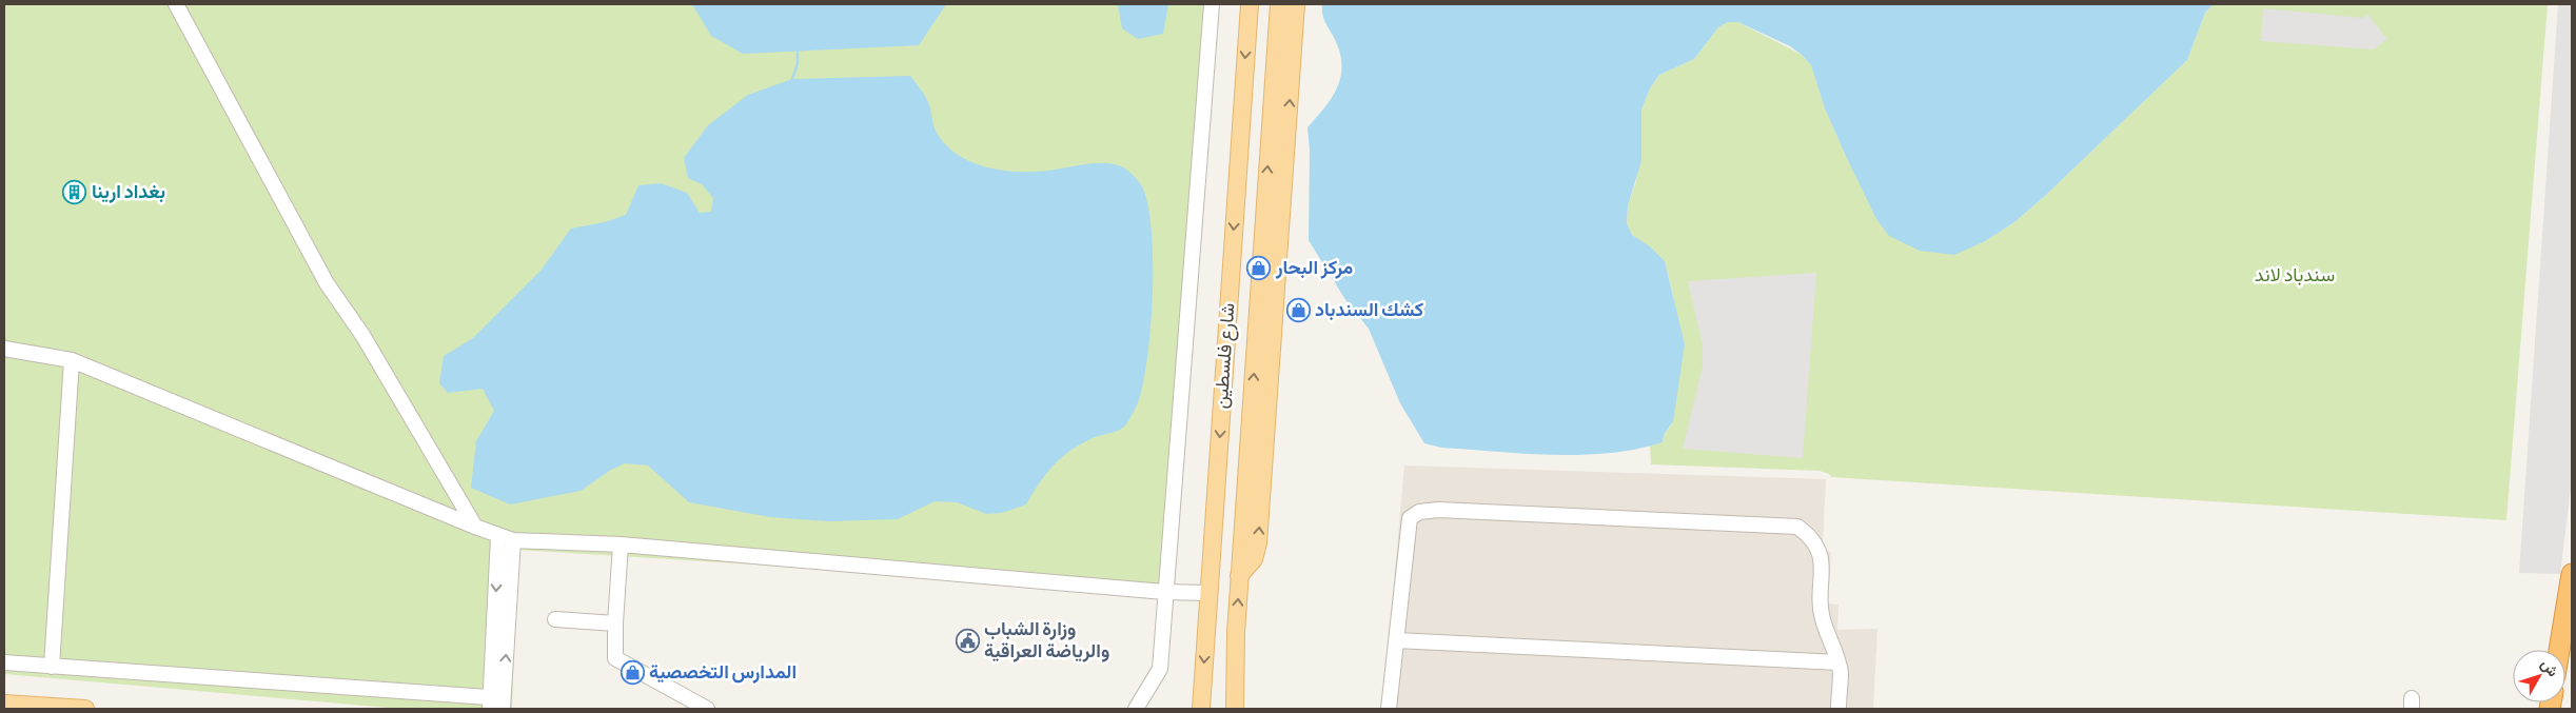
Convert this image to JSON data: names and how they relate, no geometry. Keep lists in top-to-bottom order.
{
  "streets": {
    "main road": ["شارع فلسطين"]
  },
  "parks": ["سندباد لاند"],
  "places": {
    "building": ["بغداد ارينا"],
    "shop": ["مركز البحار", "كشك السندباد", "المدارس التخصصية"],
    "public building": ["وزارة الشباب والرياضة العراقية"]
  },
  "north": "top right"
}
